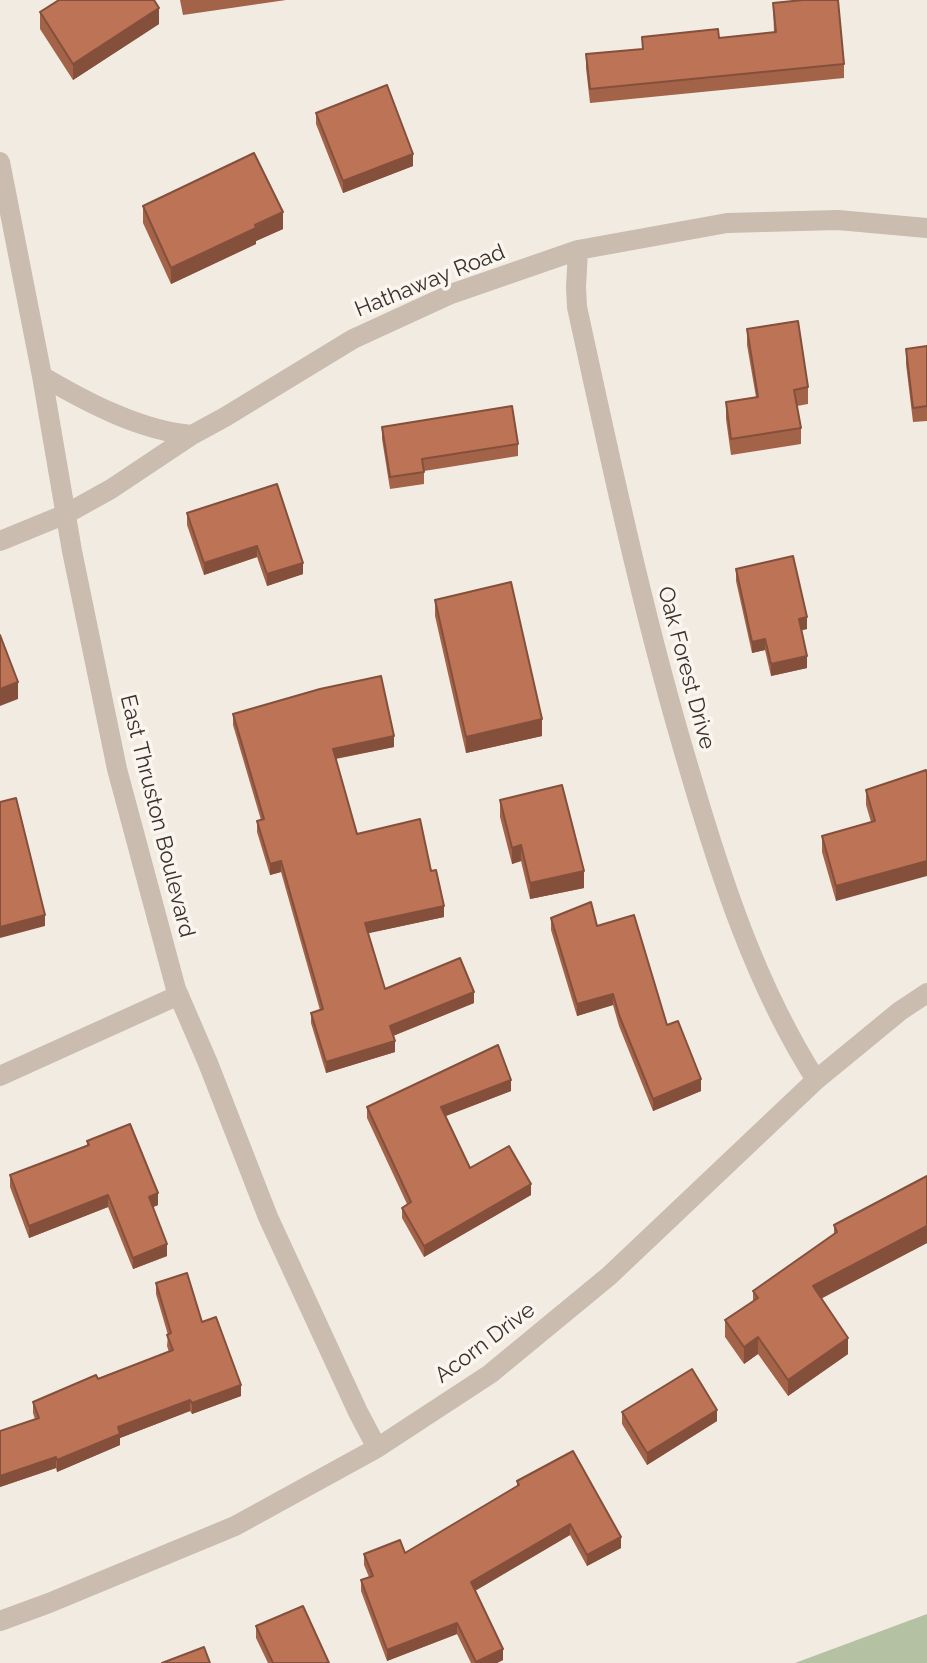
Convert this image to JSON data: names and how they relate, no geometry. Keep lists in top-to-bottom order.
{
  "streets": {
    "street": [
      "Hathaway Road",
      "Oak Forest Drive",
      "East Thruston Boulevard",
      "Acorn Drive"
    ]
  },
  "crossings": [
    ["Hathaway Road", "Oak Forest Drive"],
    ["Hathaway Road", "East Thruston Boulevard"],
    ["Oak Forest Drive", "Acorn Drive"],
    ["East Thruston Boulevard", "Acorn Drive"]
  ]
}
